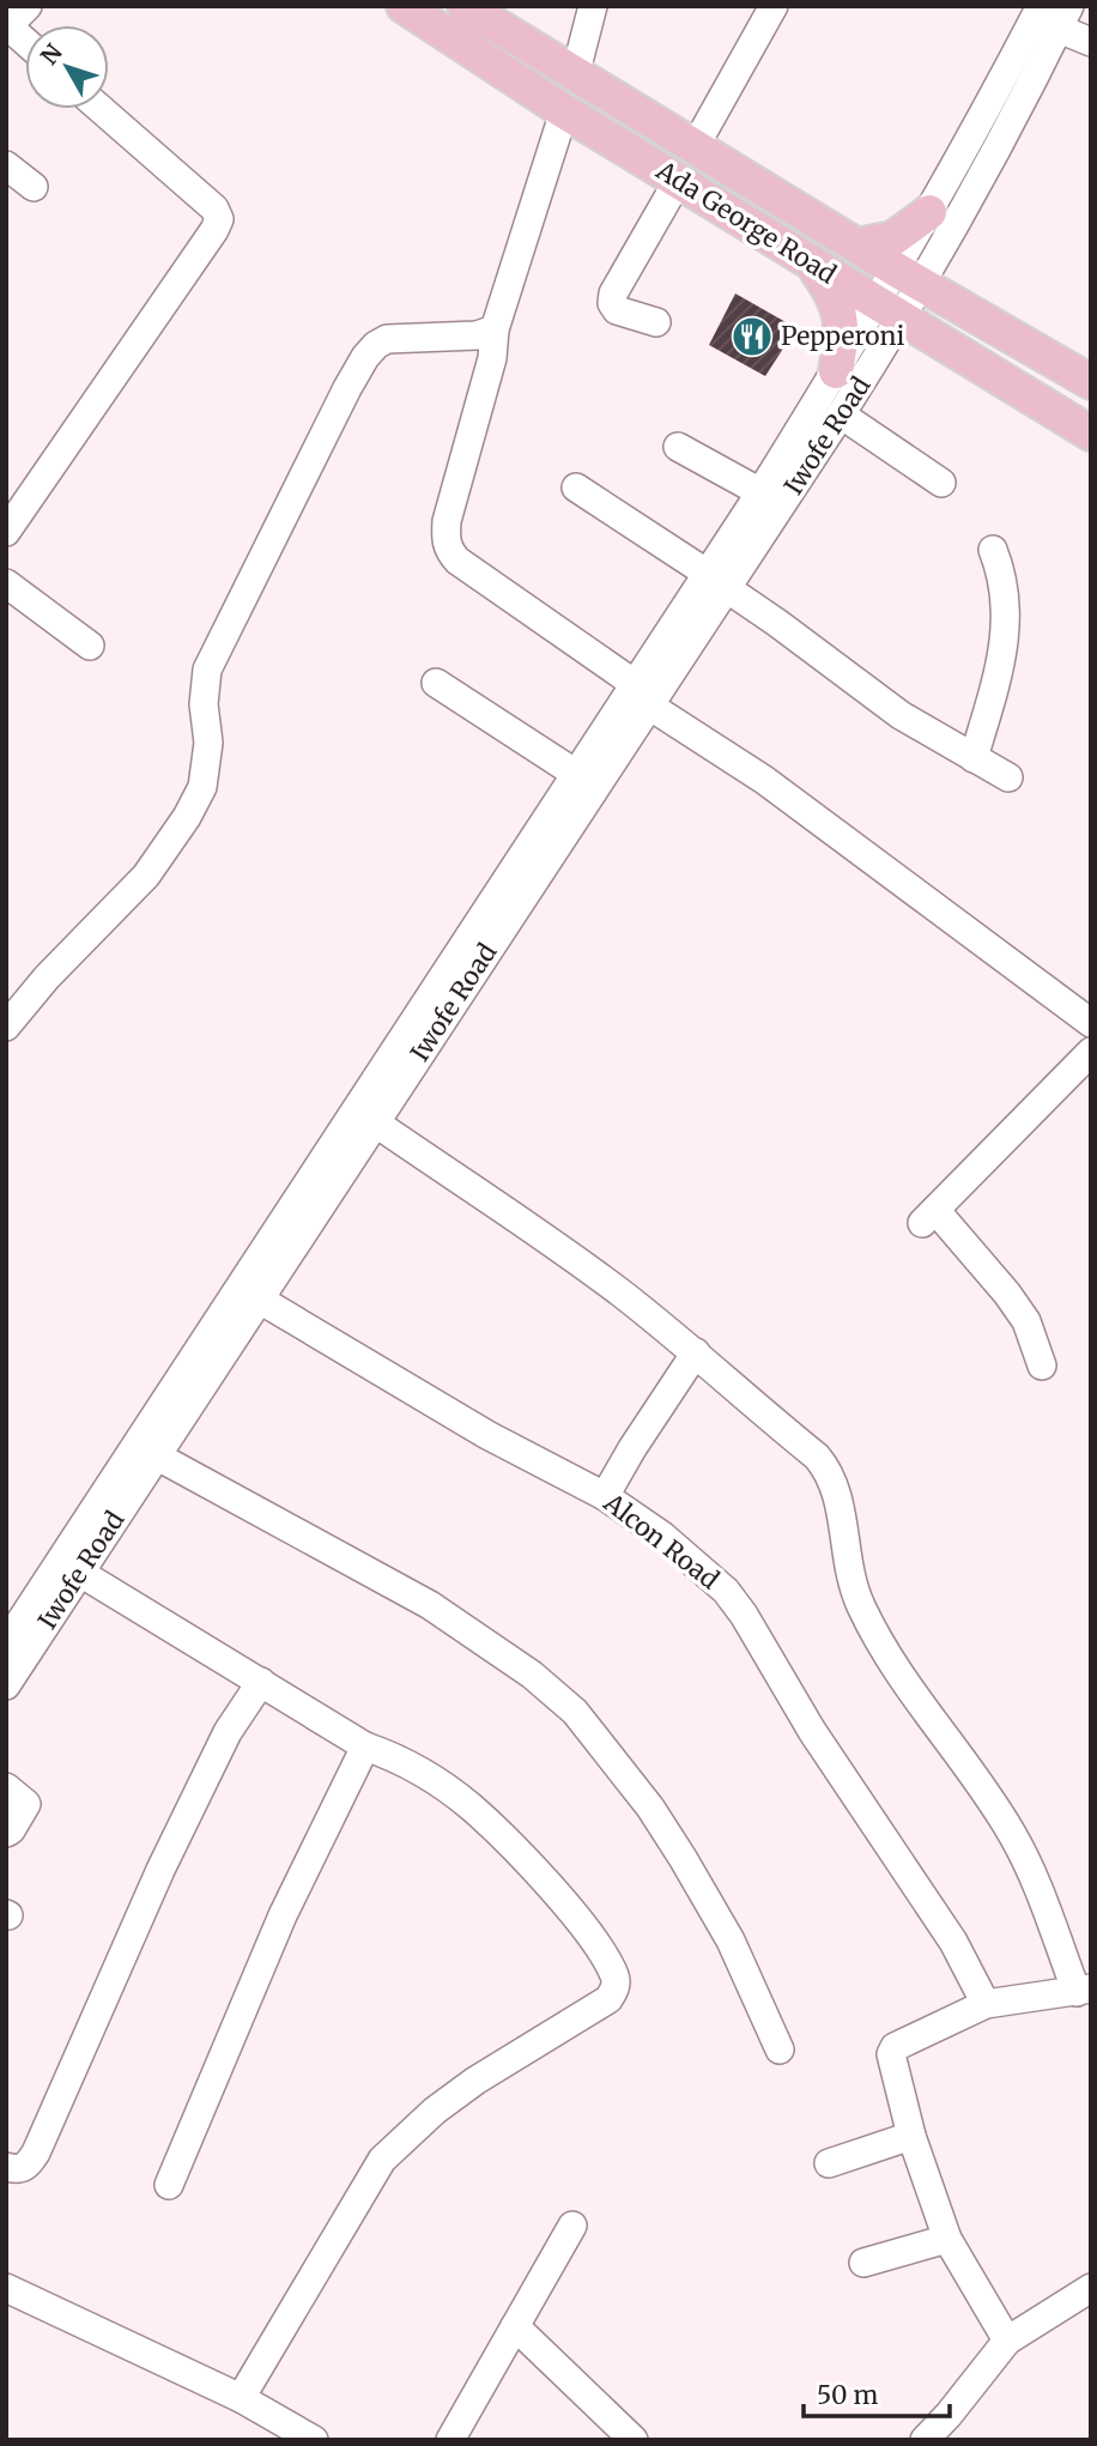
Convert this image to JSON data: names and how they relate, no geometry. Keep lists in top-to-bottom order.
{
  "streets": {
    "main road": ["Ada George Road"],
    "street": ["Iwofe Road", "Alcon Road"]
  },
  "crossings": [
    ["Ada George Road", "Iwofe Road"],
    ["Iwofe Road", "Alcon Road"]
  ],
  "places": {
    "restaurant": ["Pepperoni"]
  },
  "scale_bar": "50 m",
  "north": "top left"
}
